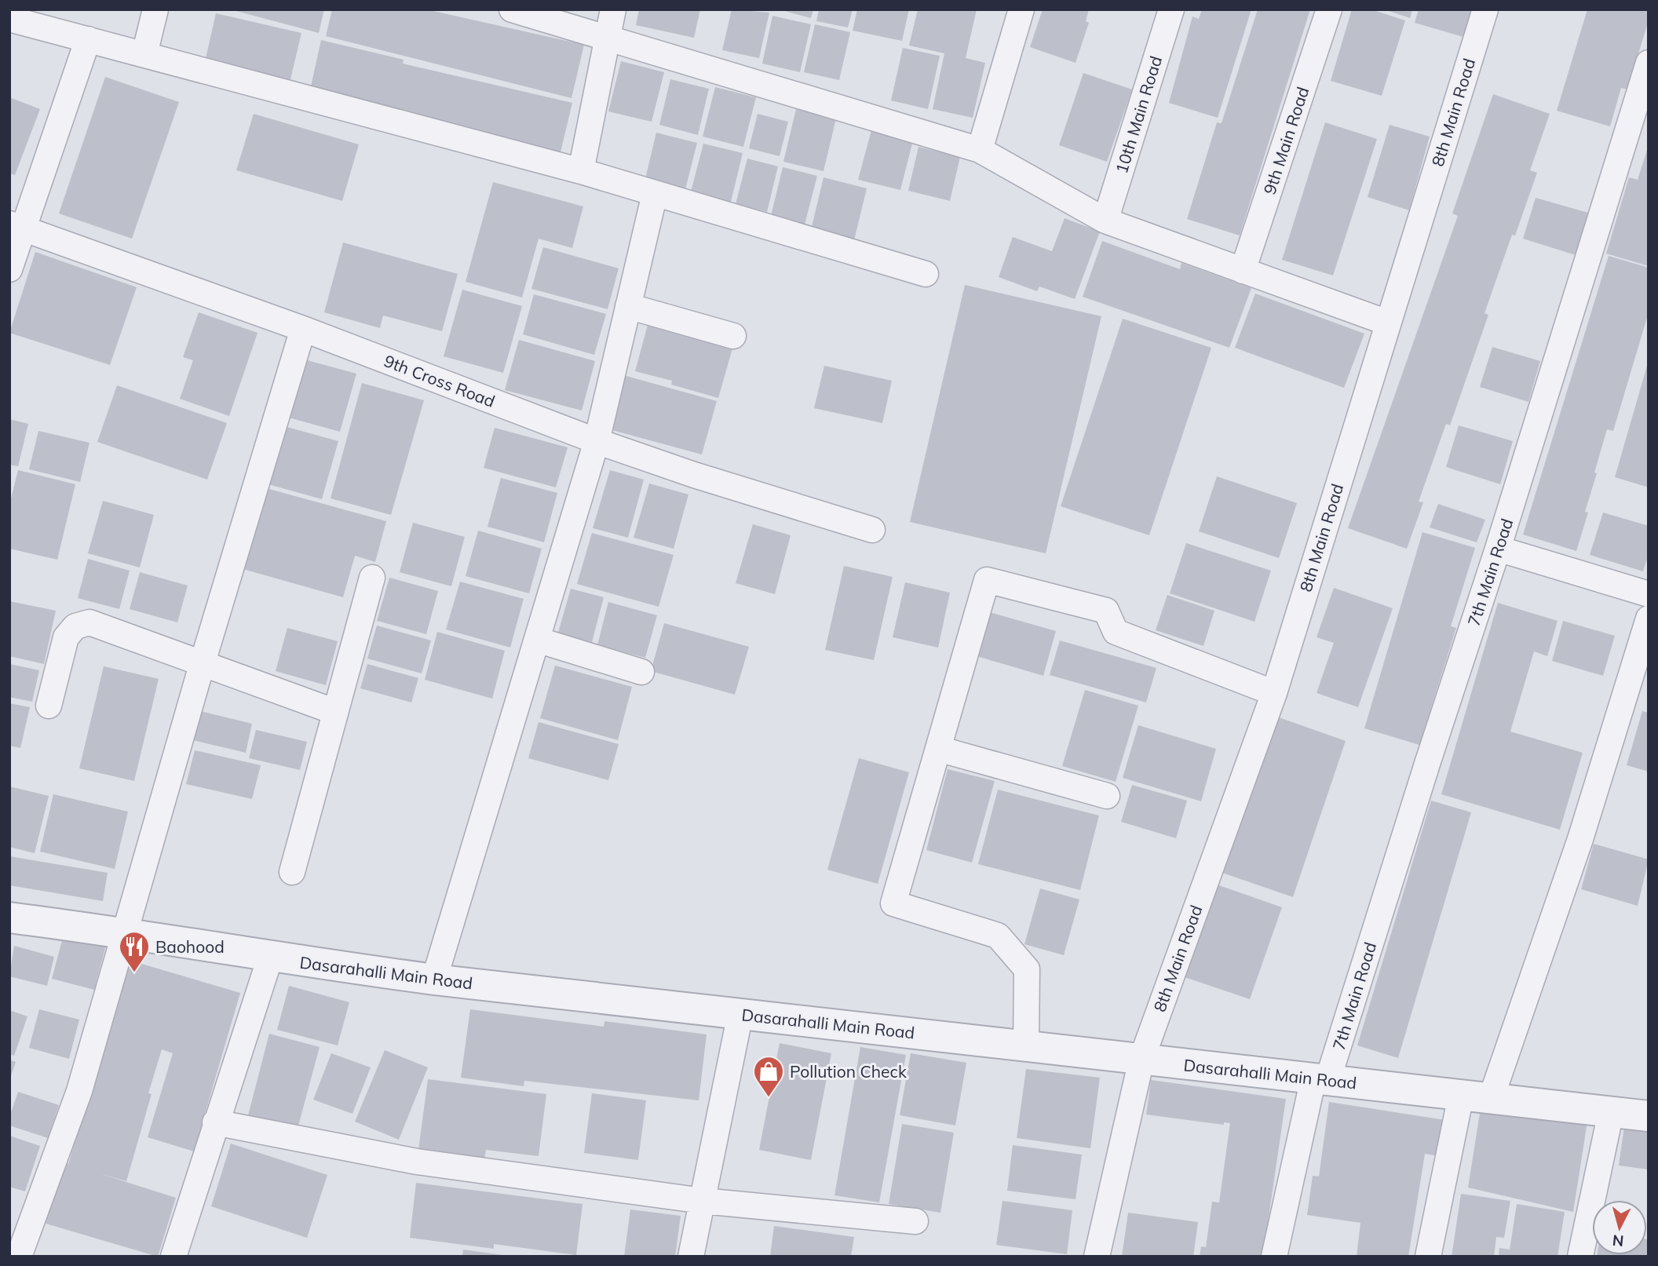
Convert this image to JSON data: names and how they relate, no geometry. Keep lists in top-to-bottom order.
{
  "streets": {
    "street": [
      "8th Main Road",
      "10th Main Road",
      "9th Main Road",
      "9th Cross Road",
      "7th Main Road",
      "Dasarahalli Main Road"
    ]
  },
  "crossings": [
    ["8th Main Road", "Dasarahalli Main Road"],
    ["7th Main Road", "Dasarahalli Main Road"]
  ],
  "places": {
    "restaurant": ["Baohood"],
    "shop": ["Pollution Check"]
  },
  "north": "bottom"
}
